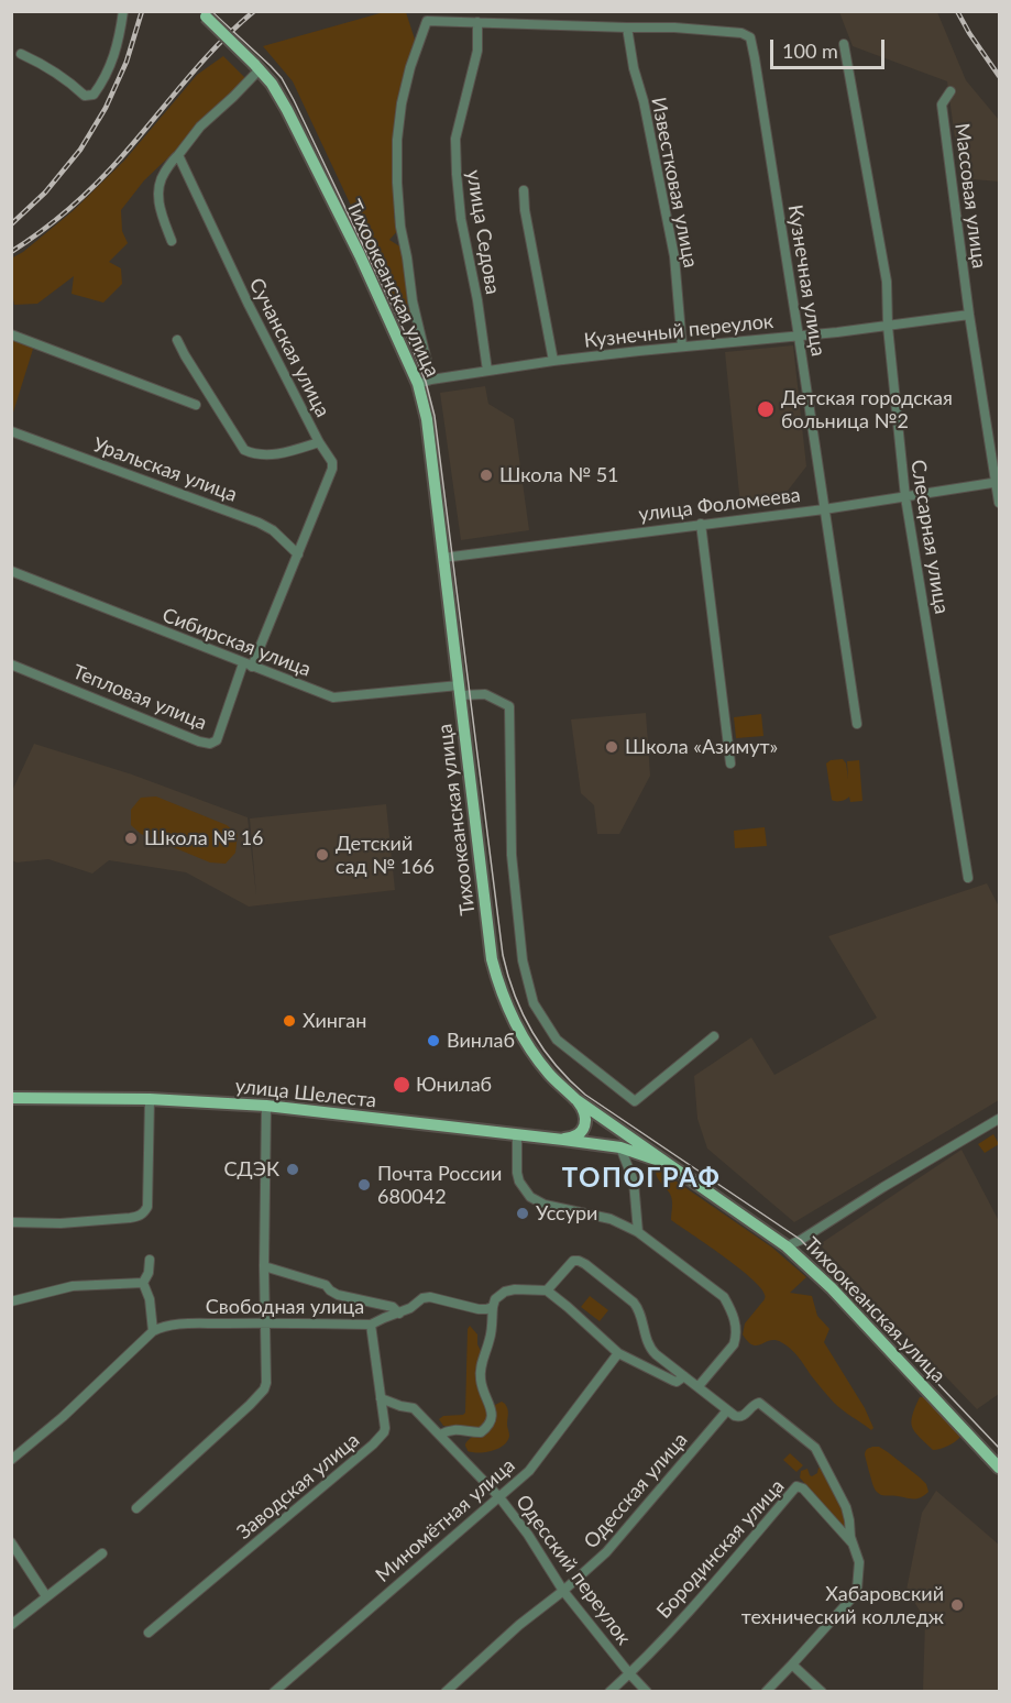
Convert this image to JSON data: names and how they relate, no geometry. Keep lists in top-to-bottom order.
{
  "streets": {
    "main road": ["Тихоокеанская улица", "улица Шелеста"],
    "street": [
      "Известковая улица",
      "Массовая улица",
      "улица Седова",
      "Кузнечная улица",
      "Кузнечный переулок",
      "Сучанская улица",
      "Уральская улица",
      "улица Фоломеева",
      "Слесарная улица",
      "Сибирская улица",
      "Тепловая улица",
      "Свободная улица",
      "Заводская улица",
      "Одесская улица",
      "Миномётная улица",
      "Бородинская улица",
      "Одесский переулок"
    ]
  },
  "crossings": [
    ["Известковая улица", "Кузнечная улица"],
    ["Известковая улица", "Кузнечный переулок"],
    ["Массовая улица", "Кузнечный переулок"],
    ["Массовая улица", "улица Фоломеева"],
    ["улица Седова", "Кузнечный переулок"],
    ["Кузнечная улица", "Кузнечный переулок"],
    ["Кузнечная улица", "улица Фоломеева"],
    ["Тихоокеанская улица", "Кузнечный переулок"],
    ["Тихоокеанская улица", "улица Фоломеева"],
    ["Тихоокеанская улица", "Сибирская улица"],
    ["Тихоокеанская улица", "улица Шелеста"],
    ["Кузнечный переулок", "Слесарная улица"],
    ["Сучанская улица", "Уральская улица"],
    ["Сучанская улица", "Сибирская улица"],
    ["Сучанская улица", "Тепловая улица"],
    ["улица Фоломеева", "Слесарная улица"],
    ["Сибирская улица", "Тепловая улица"],
    ["Свободная улица", "Заводская улица"],
    ["Заводская улица", "Одесский переулок"],
    ["Одесская улица", "Одесский переулок"],
    ["Миномётная улица", "Одесский переулок"],
    ["Бородинская улица", "Одесский переулок"]
  ],
  "districts": ["ТОПОГРАФ"],
  "places": [
    "Детская городская больница №2",
    "Школа № 51",
    "Школа «Азимут»",
    "Школа № 16",
    "Детский сад № 166",
    "Хинган",
    "Винлаб",
    "Юнилаб",
    "СДЭК",
    "Почта России 680042",
    "Уссури",
    "Хабаровский технический колледж"
  ],
  "scale_bar": "100 m"
}
